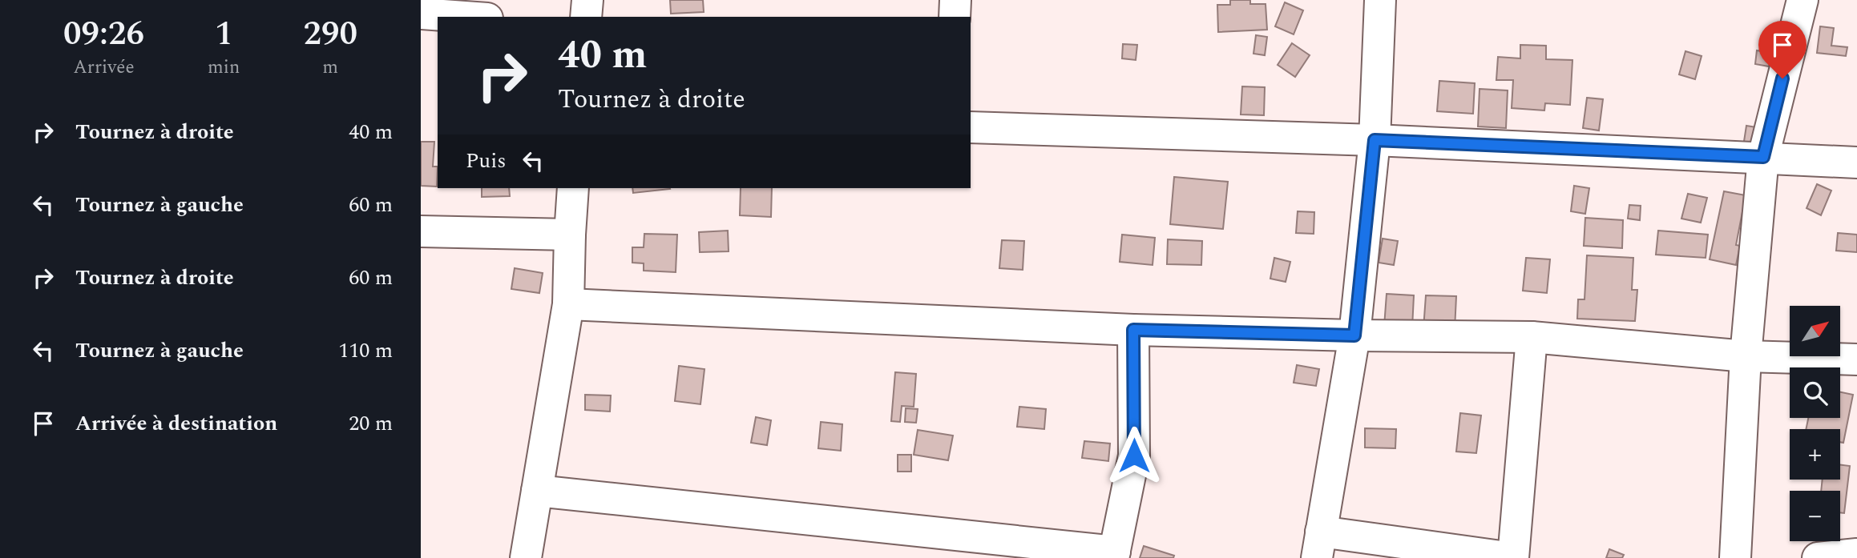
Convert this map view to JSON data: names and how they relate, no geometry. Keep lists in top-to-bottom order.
{
  "north": "top right",
  "page": {
    "eta": [
      "09:26",
      "Arrivée",
      "1",
      "min",
      "290",
      "m"
    ],
    "turn": ["40 m", "Tournez à droite"],
    "list": [
      {
        "name": "Tournez à droite",
        "value": "40 m"
      },
      {
        "name": "Tournez à gauche",
        "value": "60 m"
      },
      {
        "name": "Tournez à droite",
        "value": "60 m"
      },
      {
        "name": "Tournez à gauche",
        "value": "110 m"
      },
      {
        "name": "Arrivée à destination",
        "value": "20 m"
      }
    ],
    "then": "Puis",
    "map_buttons": ["+", "−"]
  }
}
